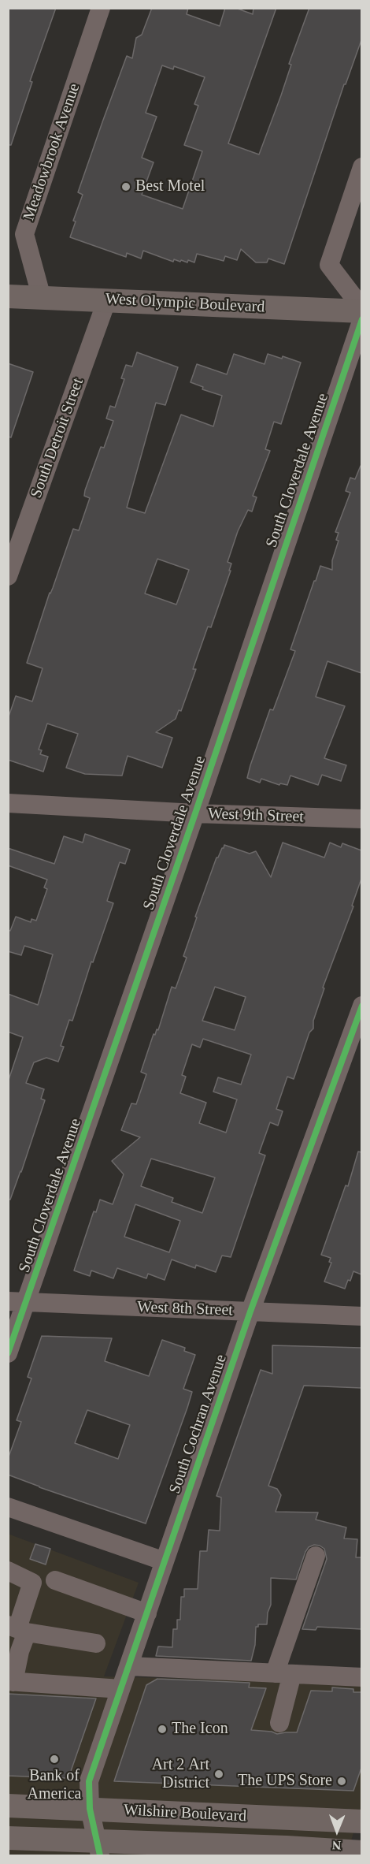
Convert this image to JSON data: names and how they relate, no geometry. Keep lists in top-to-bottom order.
{
  "streets": {
    "main road": ["West Olympic Boulevard", "Wilshire Boulevard"],
    "street": [
      "Meadowbrook Avenue",
      "South Detroit Street",
      "South Cloverdale Avenue",
      "West 9th Street",
      "West 8th Street",
      "South Cochran Avenue"
    ]
  },
  "crossings": [
    ["Meadowbrook Avenue", "West Olympic Boulevard"],
    ["West Olympic Boulevard", "South Detroit Street"],
    ["South Cloverdale Avenue", "West 9th Street"],
    ["South Cloverdale Avenue", "West 8th Street"],
    ["West 8th Street", "South Cochran Avenue"],
    ["South Cochran Avenue", "Wilshire Boulevard"]
  ],
  "places": [
    "Best Motel",
    "The Icon",
    "Bank of America",
    "Art 2 Art District",
    "The UPS Store"
  ],
  "north": "bottom"
}
